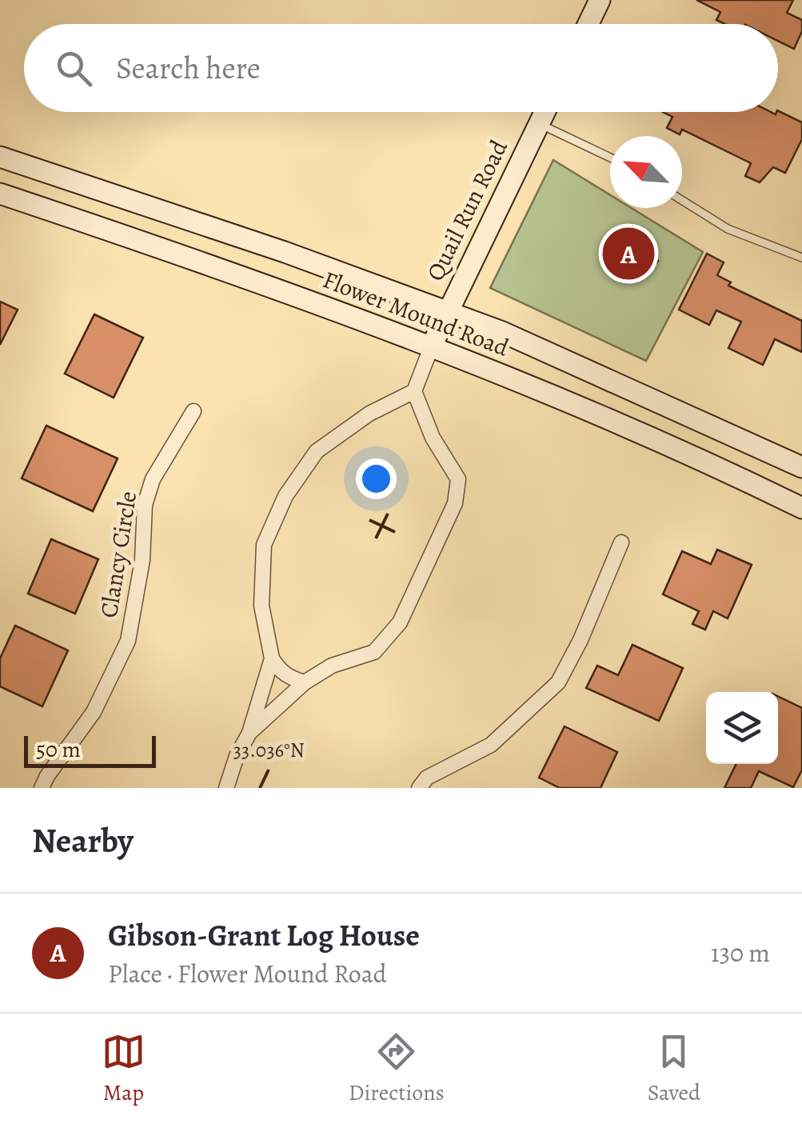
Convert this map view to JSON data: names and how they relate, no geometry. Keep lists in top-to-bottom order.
{
  "streets": {
    "main road": ["Quail Run Road", "Flower Mound Road"],
    "street": ["Clancy Circle"]
  },
  "crossings": [
    ["Quail Run Road", "Flower Mound Road"]
  ],
  "scale_bar": "50 m",
  "north": "top left",
  "page": {
    "search": "Search here",
    "pins": "A",
    "scale": "50 m",
    "heading": "Nearby",
    "list": [
      {
        "mark": "A",
        "name": "Gibson-Grant Log House",
        "note": "Place · Flower Mound Road",
        "value": "130 m"
      }
    ],
    "nav": ["Map", "Directions", "Saved"]
  },
  "coordinates": ["33.036°N"]
}
